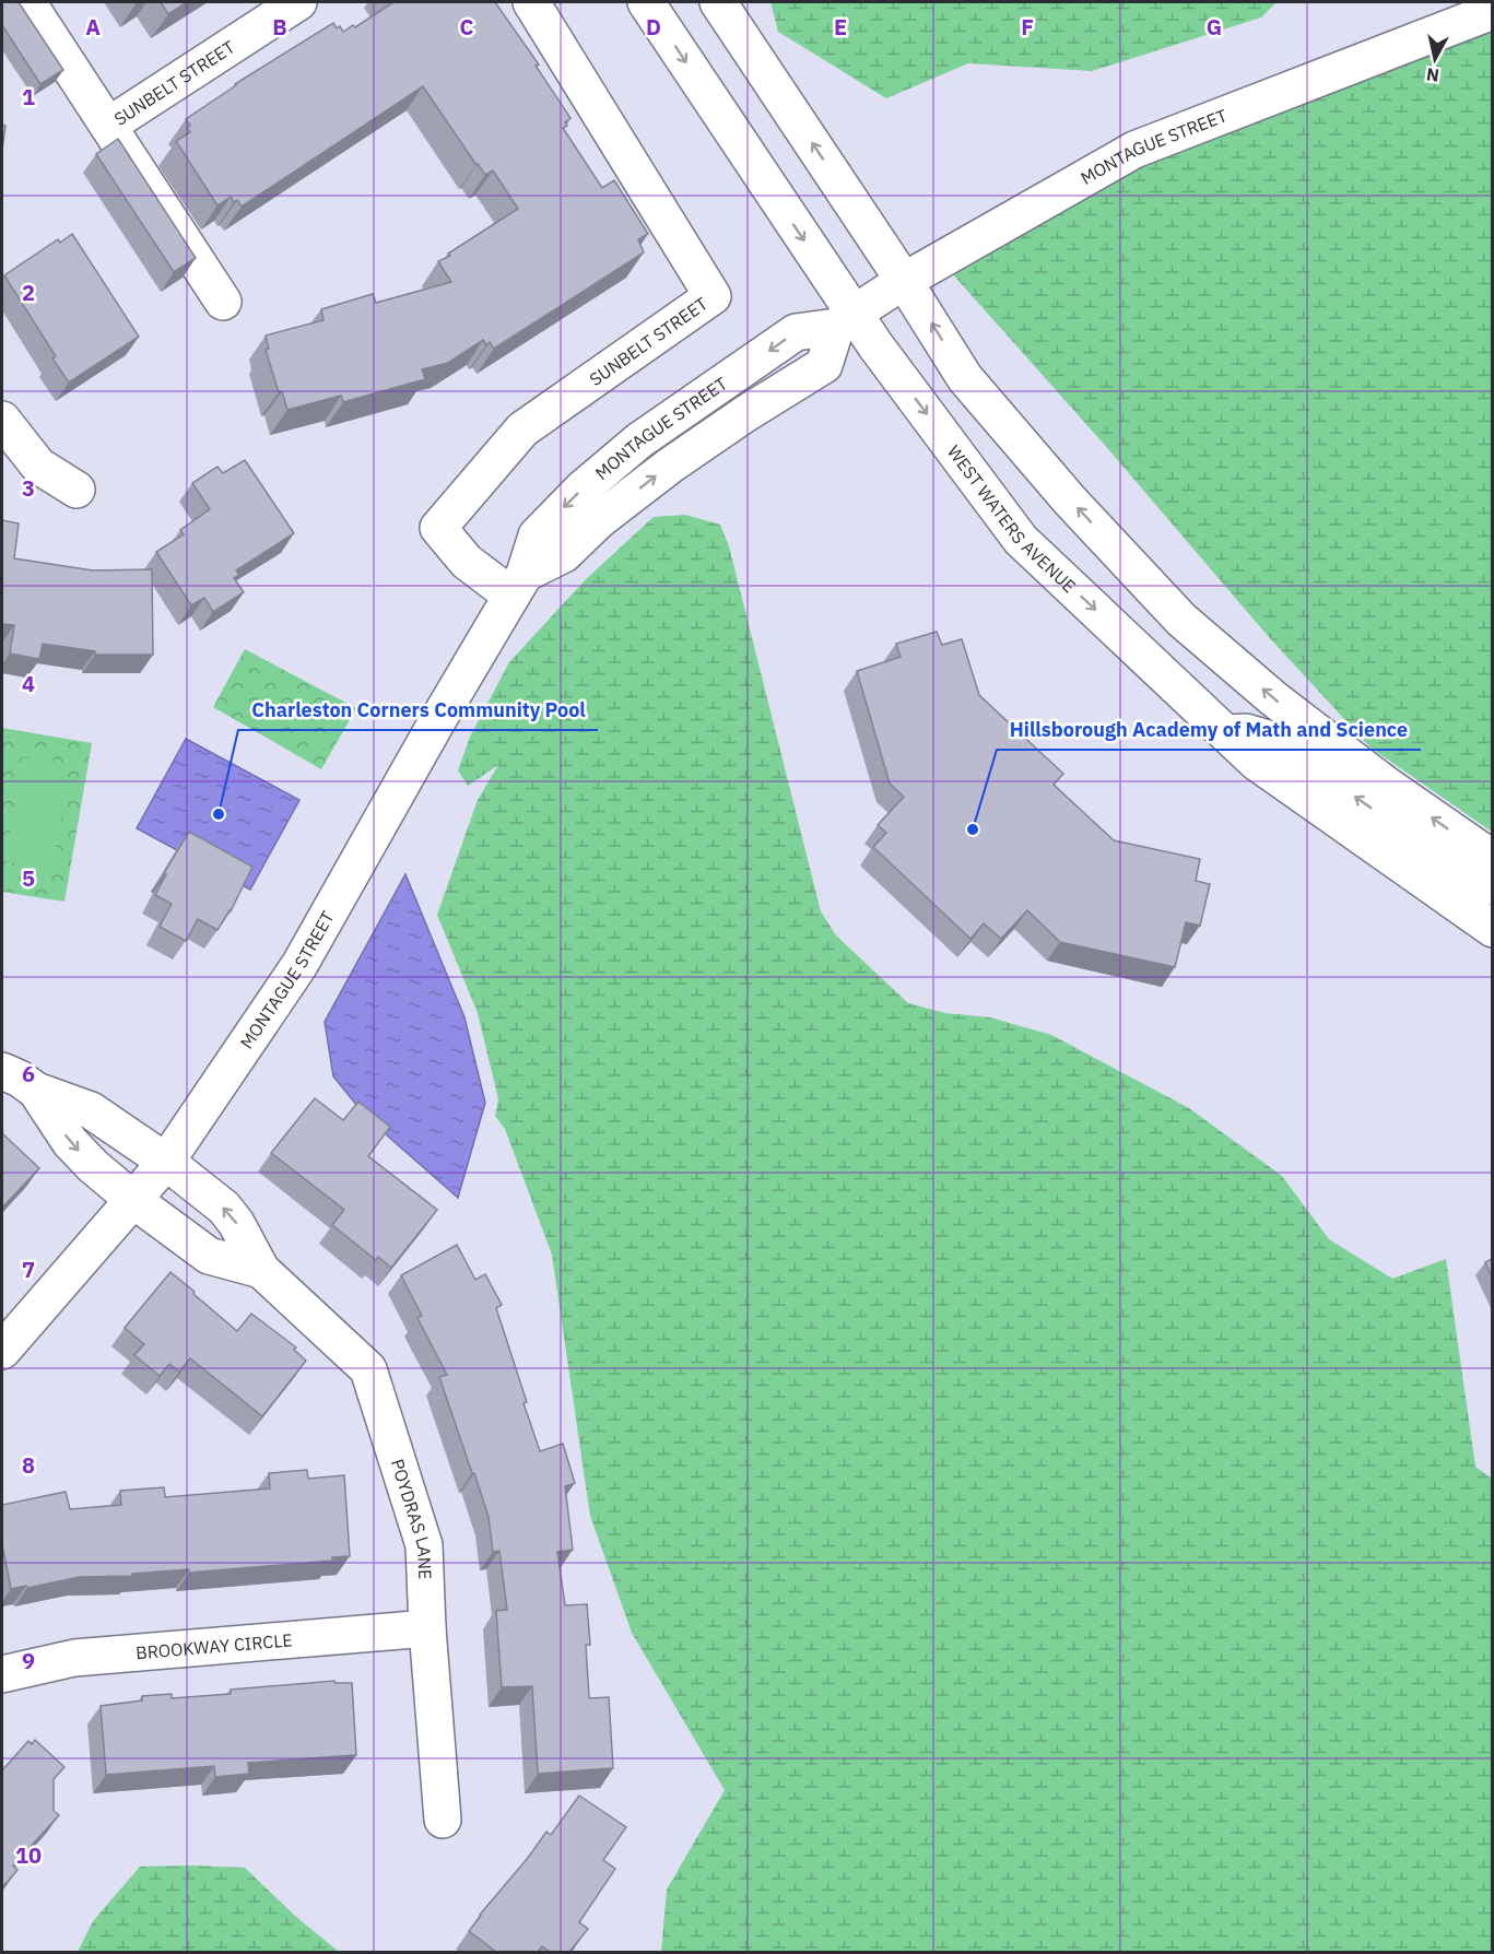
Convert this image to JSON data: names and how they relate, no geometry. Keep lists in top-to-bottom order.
{
  "streets": {
    "street": [
      "SUNBELT STREET",
      "MONTAGUE STREET",
      "WEST WATERS AVENUE",
      "POYDRAS LANE",
      "BROOKWAY CIRCLE"
    ]
  },
  "crossings": [
    ["SUNBELT STREET", "MONTAGUE STREET"],
    ["MONTAGUE STREET", "WEST WATERS AVENUE"],
    ["MONTAGUE STREET", "POYDRAS LANE"],
    ["POYDRAS LANE", "BROOKWAY CIRCLE"]
  ],
  "places": ["Charleston Corners Community Pool", "Hillsborough Academy of Math and Science"],
  "north": "bottom",
  "grid": {
    "columns": [
      "A",
      "B",
      "C",
      "D",
      "E",
      "F",
      "G"
    ],
    "rows": [
      "1",
      "2",
      "3",
      "4",
      "5",
      "6",
      "7",
      "8",
      "9",
      "10"
    ]
  }
}
